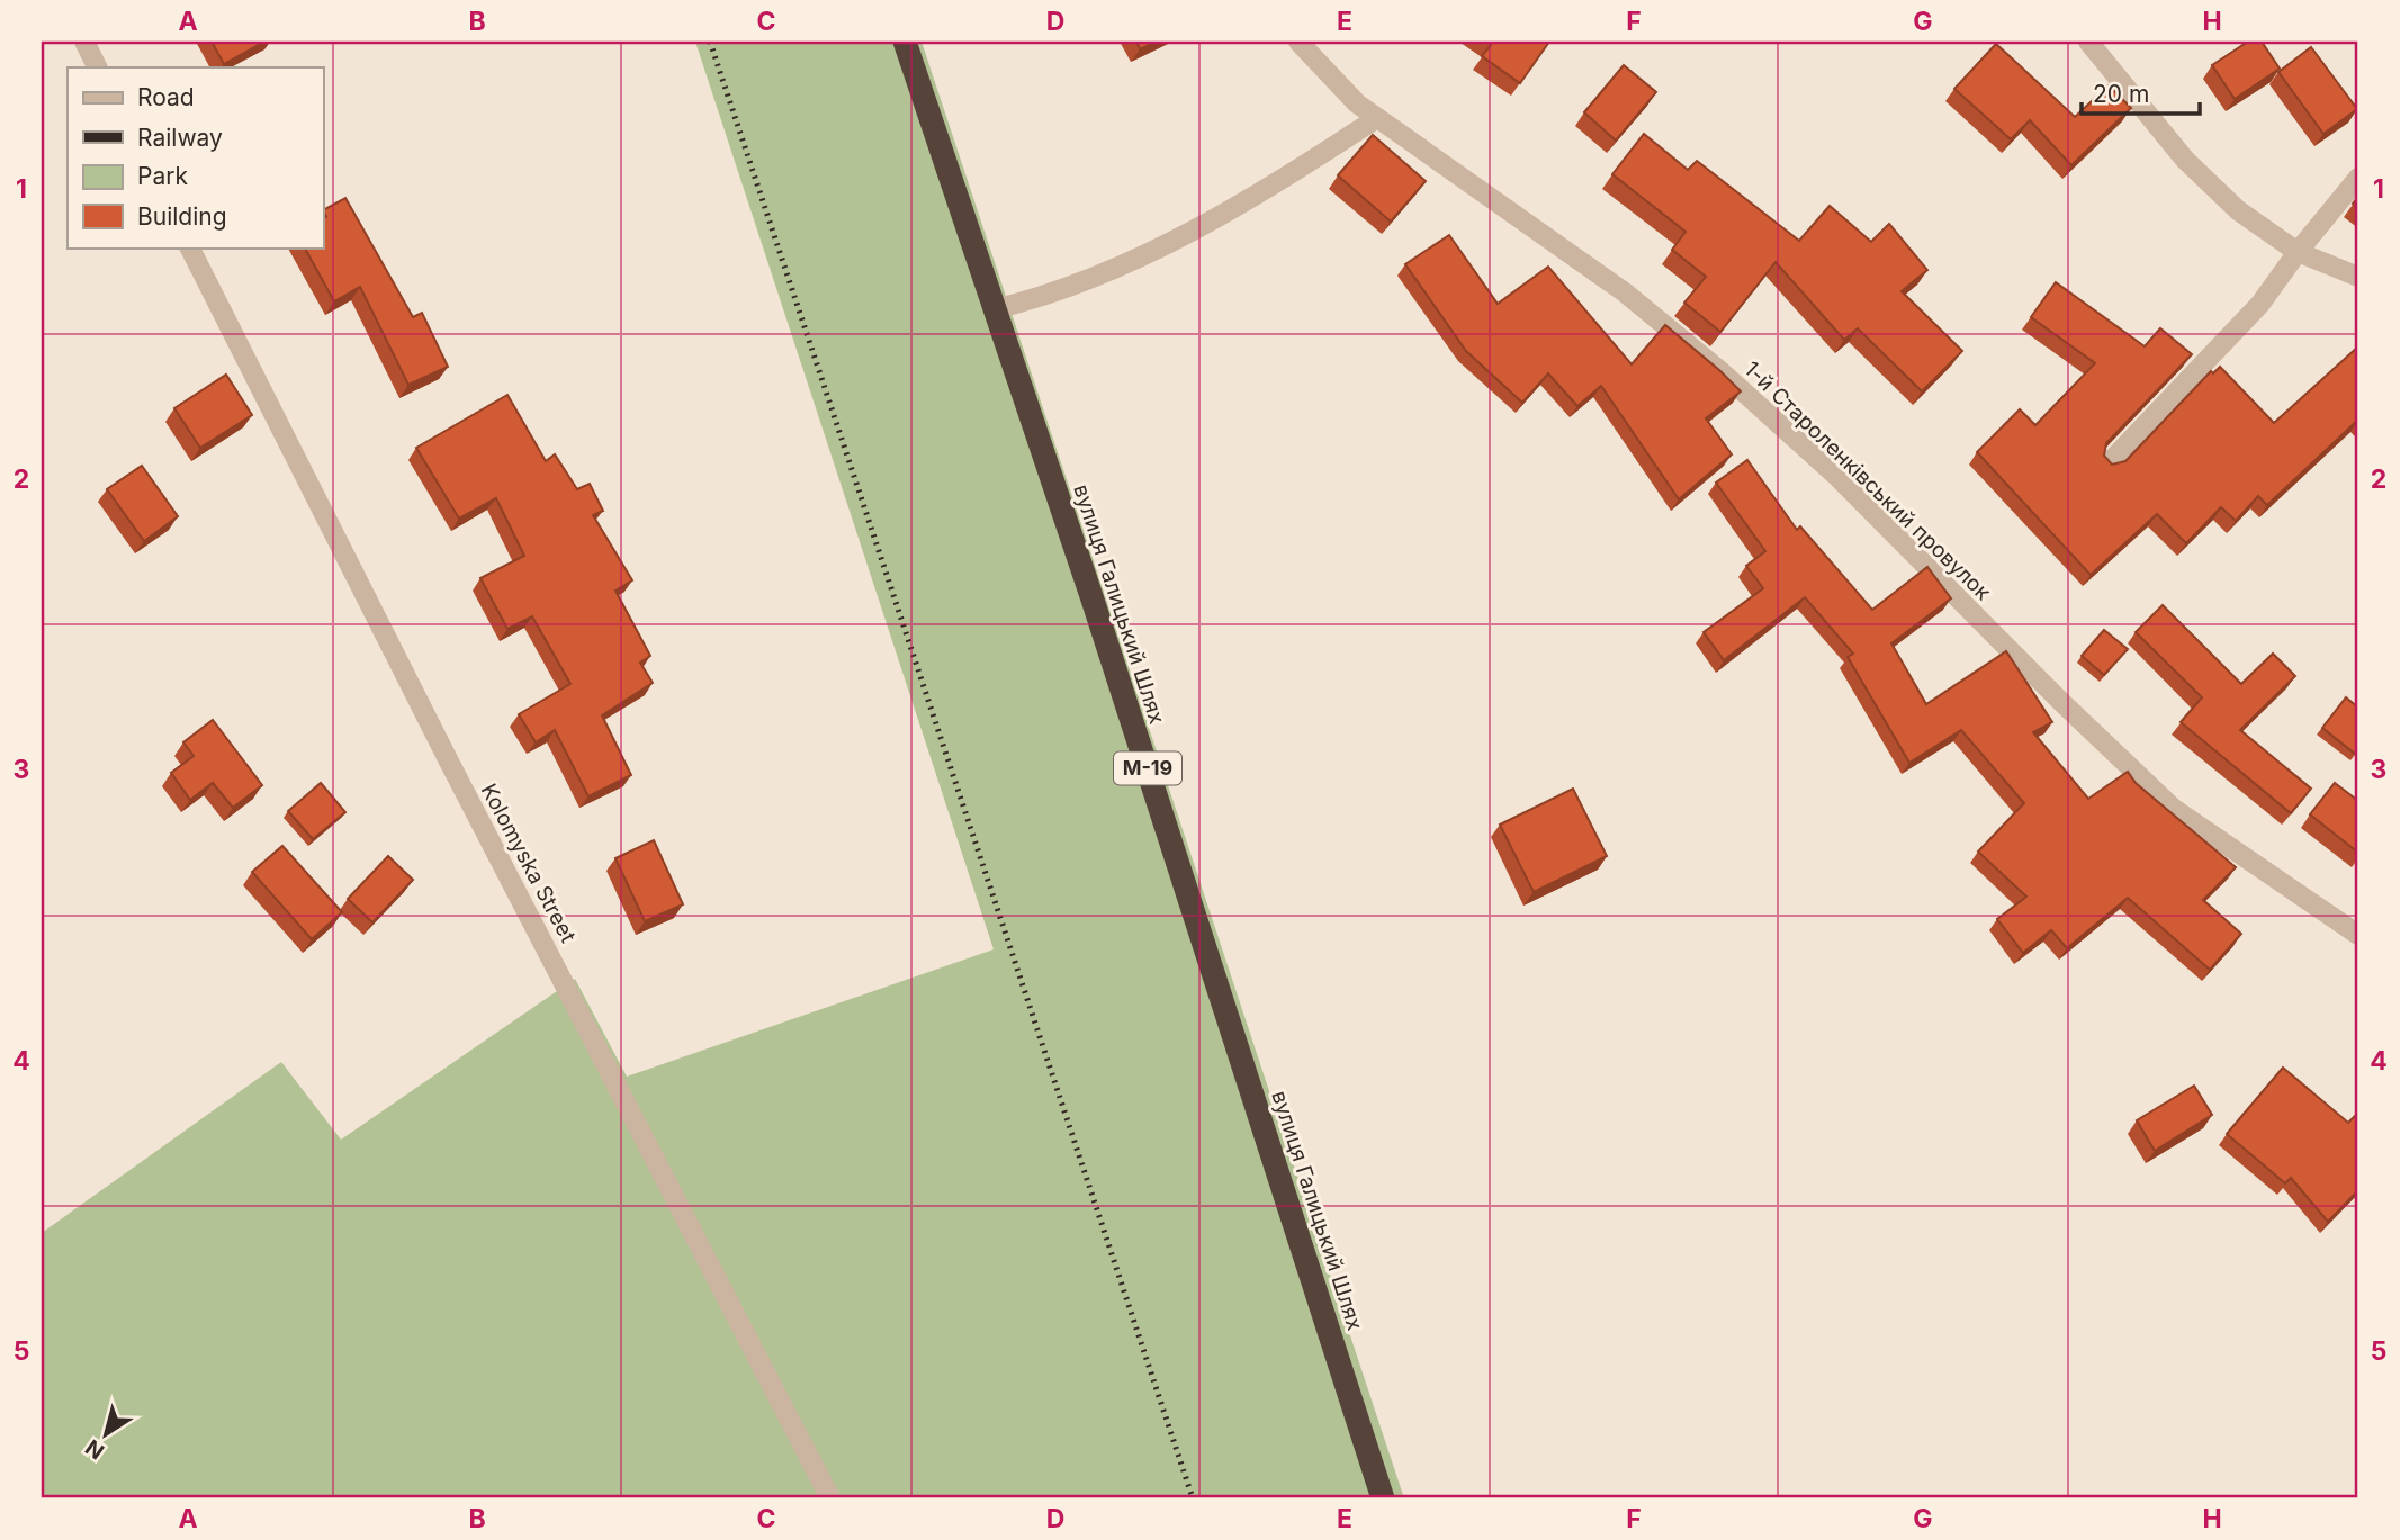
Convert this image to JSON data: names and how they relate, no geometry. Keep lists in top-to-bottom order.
{
  "streets": {
    "highway": ["вулиця Галицький Шлях", "М-19"],
    "street": ["1-й Староленківський провулок", "Kolomyska Street"]
  },
  "legend": [
    "Road",
    "Railway",
    "Park",
    "Building"
  ],
  "scale_bar": "20 m",
  "north": "bottom left",
  "grid": {
    "columns": [
      "A",
      "B",
      "C",
      "D",
      "E",
      "F",
      "G",
      "H"
    ],
    "rows": [
      "1",
      "2",
      "3",
      "4",
      "5"
    ]
  }
}
